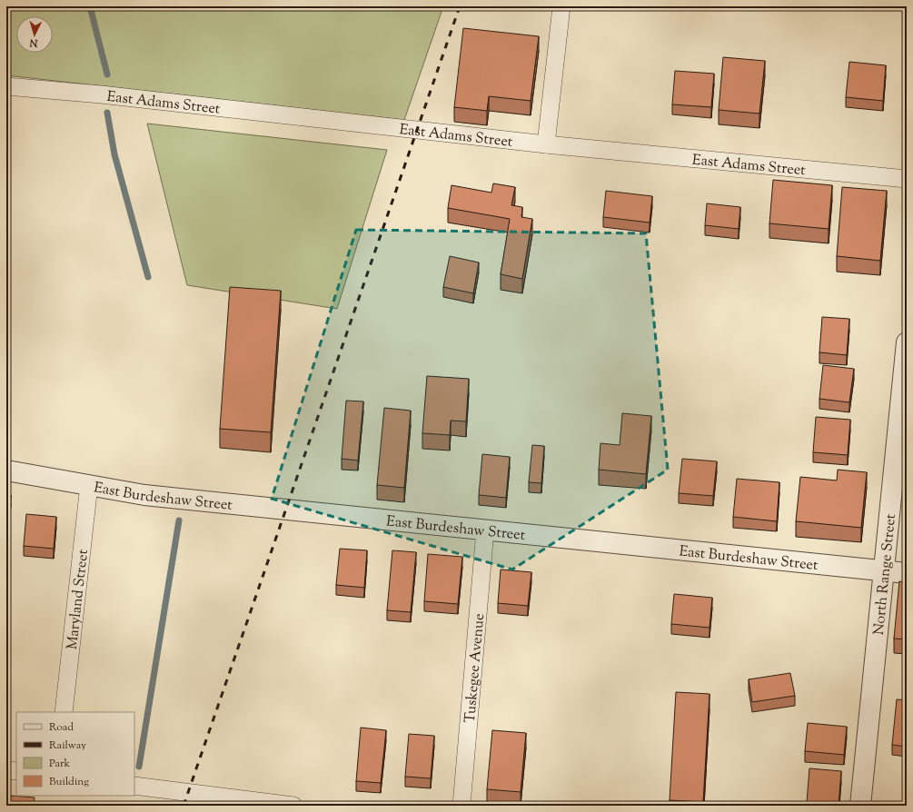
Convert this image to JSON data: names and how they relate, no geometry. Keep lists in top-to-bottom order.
{
  "streets": {
    "street": [
      "East Adams Street",
      "East Burdeshaw Street",
      "North Range Street",
      "Maryland Street",
      "Tuskegee Avenue"
    ]
  },
  "crossings": [
    ["East Burdeshaw Street", "North Range Street"],
    ["East Burdeshaw Street", "Maryland Street"],
    ["East Burdeshaw Street", "Tuskegee Avenue"]
  ],
  "legend": [
    "Road",
    "Railway",
    "Park",
    "Building"
  ],
  "north": "bottom"
}
